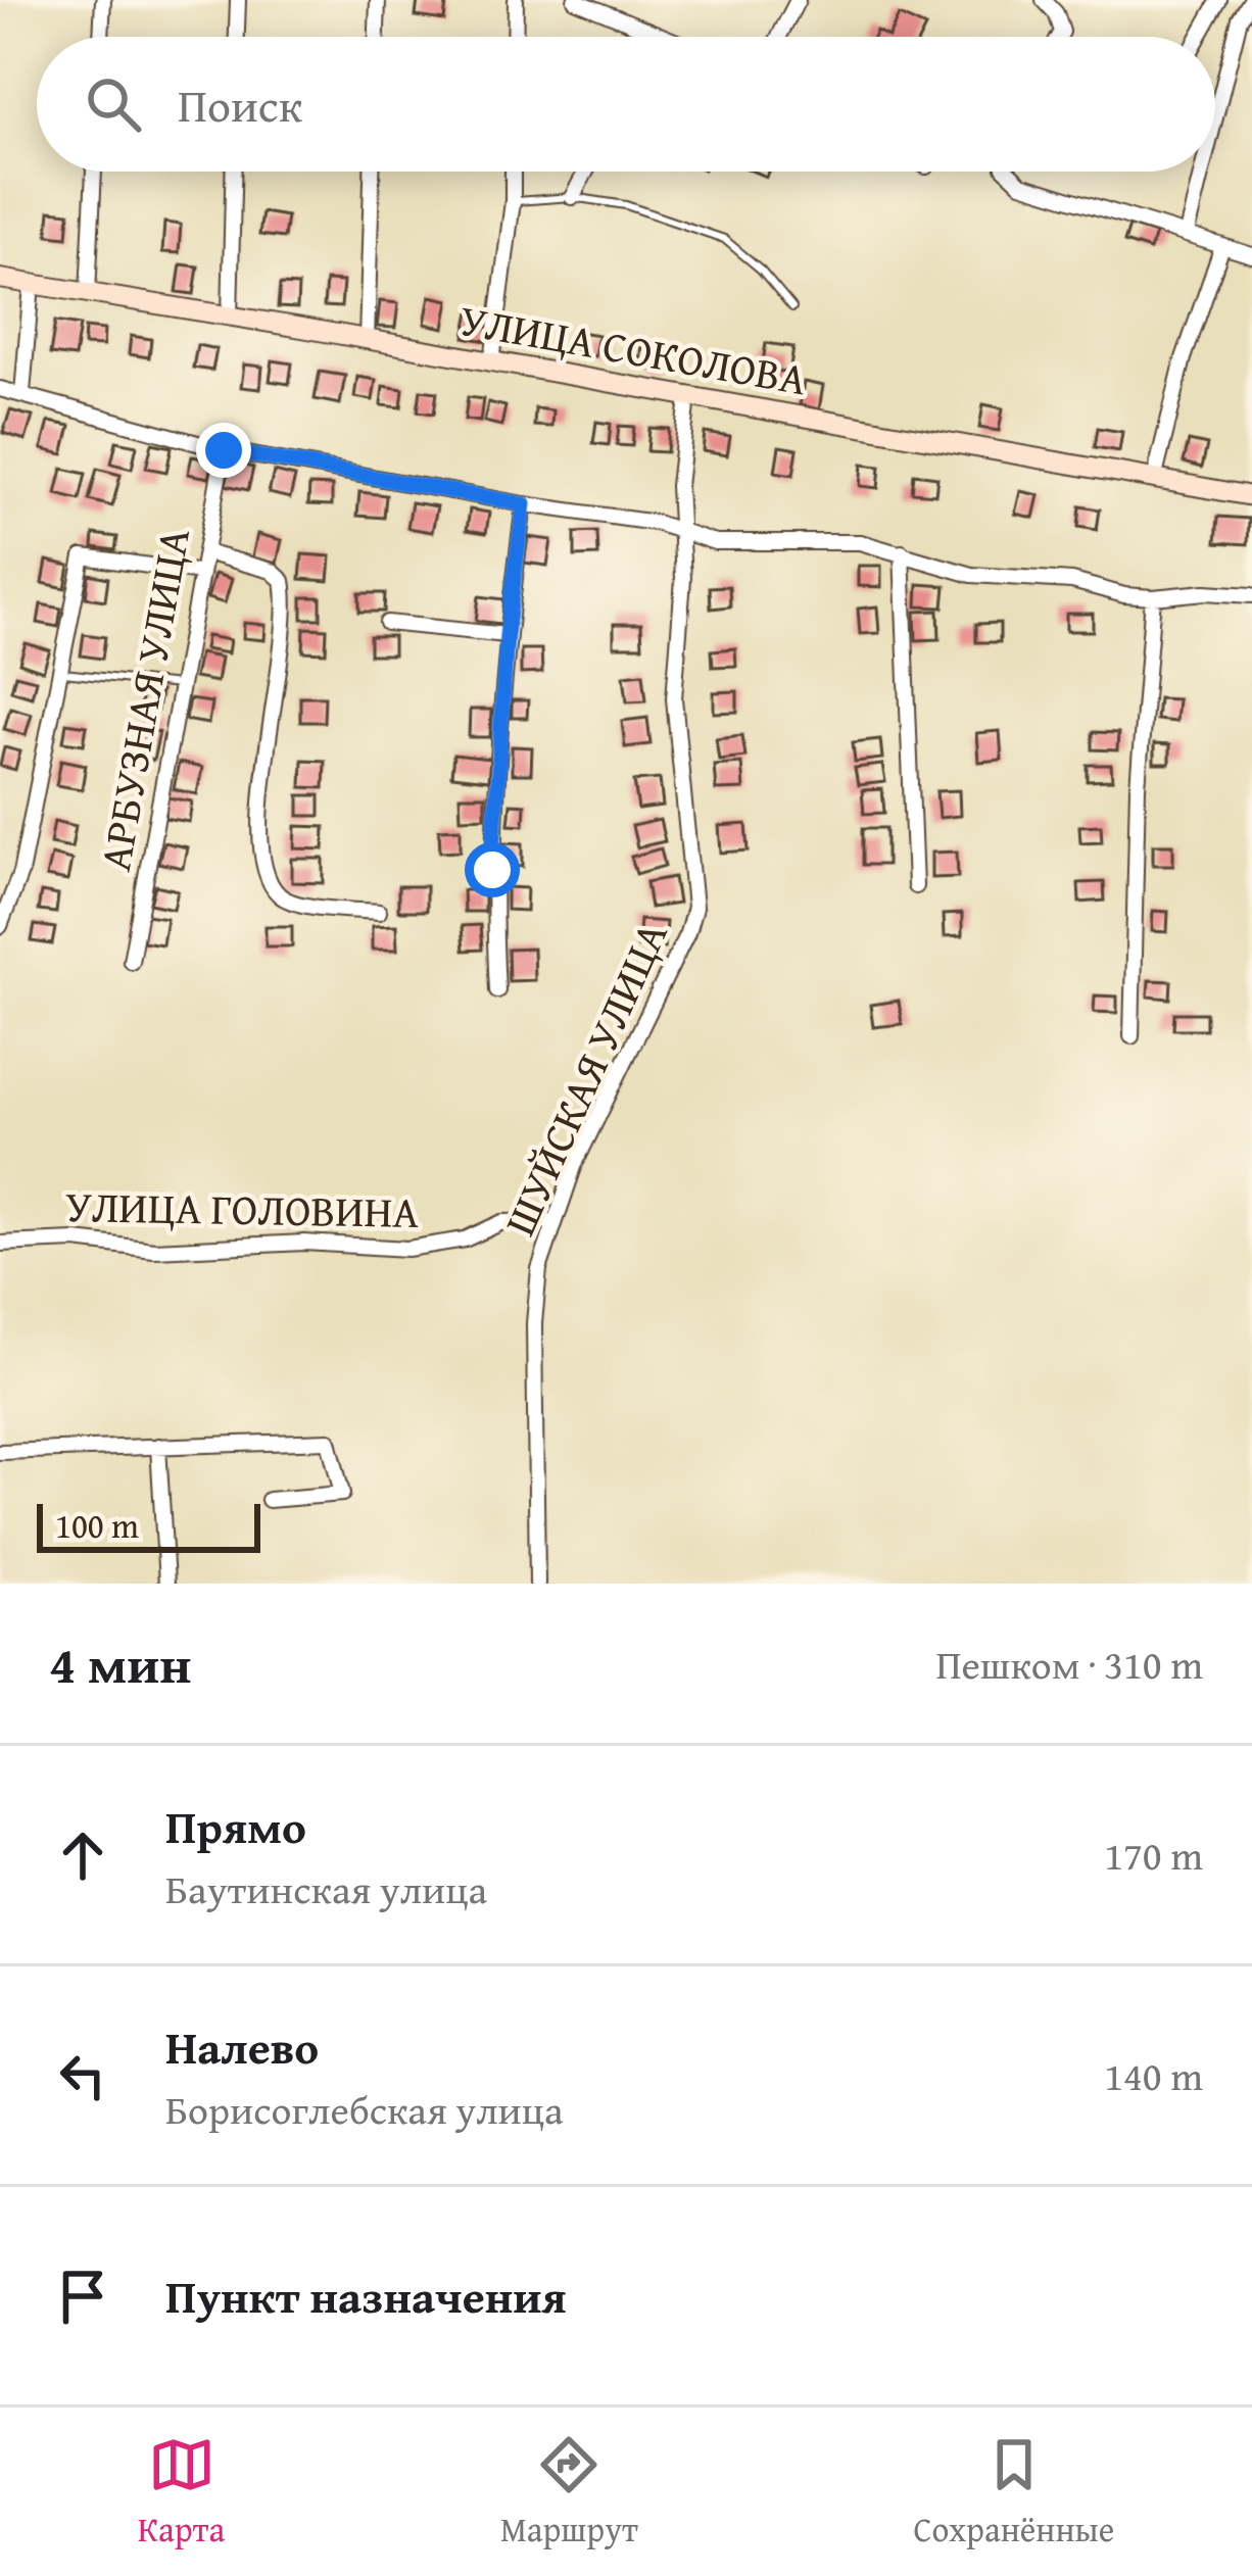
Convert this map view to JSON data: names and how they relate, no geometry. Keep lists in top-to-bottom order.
{
  "streets": {
    "main road": ["УЛИЦА СОКОЛОВА"],
    "street": ["АРБУЗНАЯ УЛИЦА", "ШУЙСКАЯ УЛИЦА", "УЛИЦА ГОЛОВИНА"]
  },
  "crossings": [
    ["УЛИЦА СОКОЛОВА", "ШУЙСКАЯ УЛИЦА"],
    ["ШУЙСКАЯ УЛИЦА", "УЛИЦА ГОЛОВИНА"]
  ],
  "scale_bar": "100 m",
  "page": {
    "search": "Поиск",
    "scale": "100 m",
    "heading": ["4 мин", "Пешком · 310 m"],
    "list": [
      ["Прямо", "Баутинская улица", "170 m"],
      ["Налево", "Борисоглебская улица", "140 m"],
      "Пункт назначения"
    ],
    "nav": ["Карта", "Маршрут", "Сохранённые"]
  }
}
